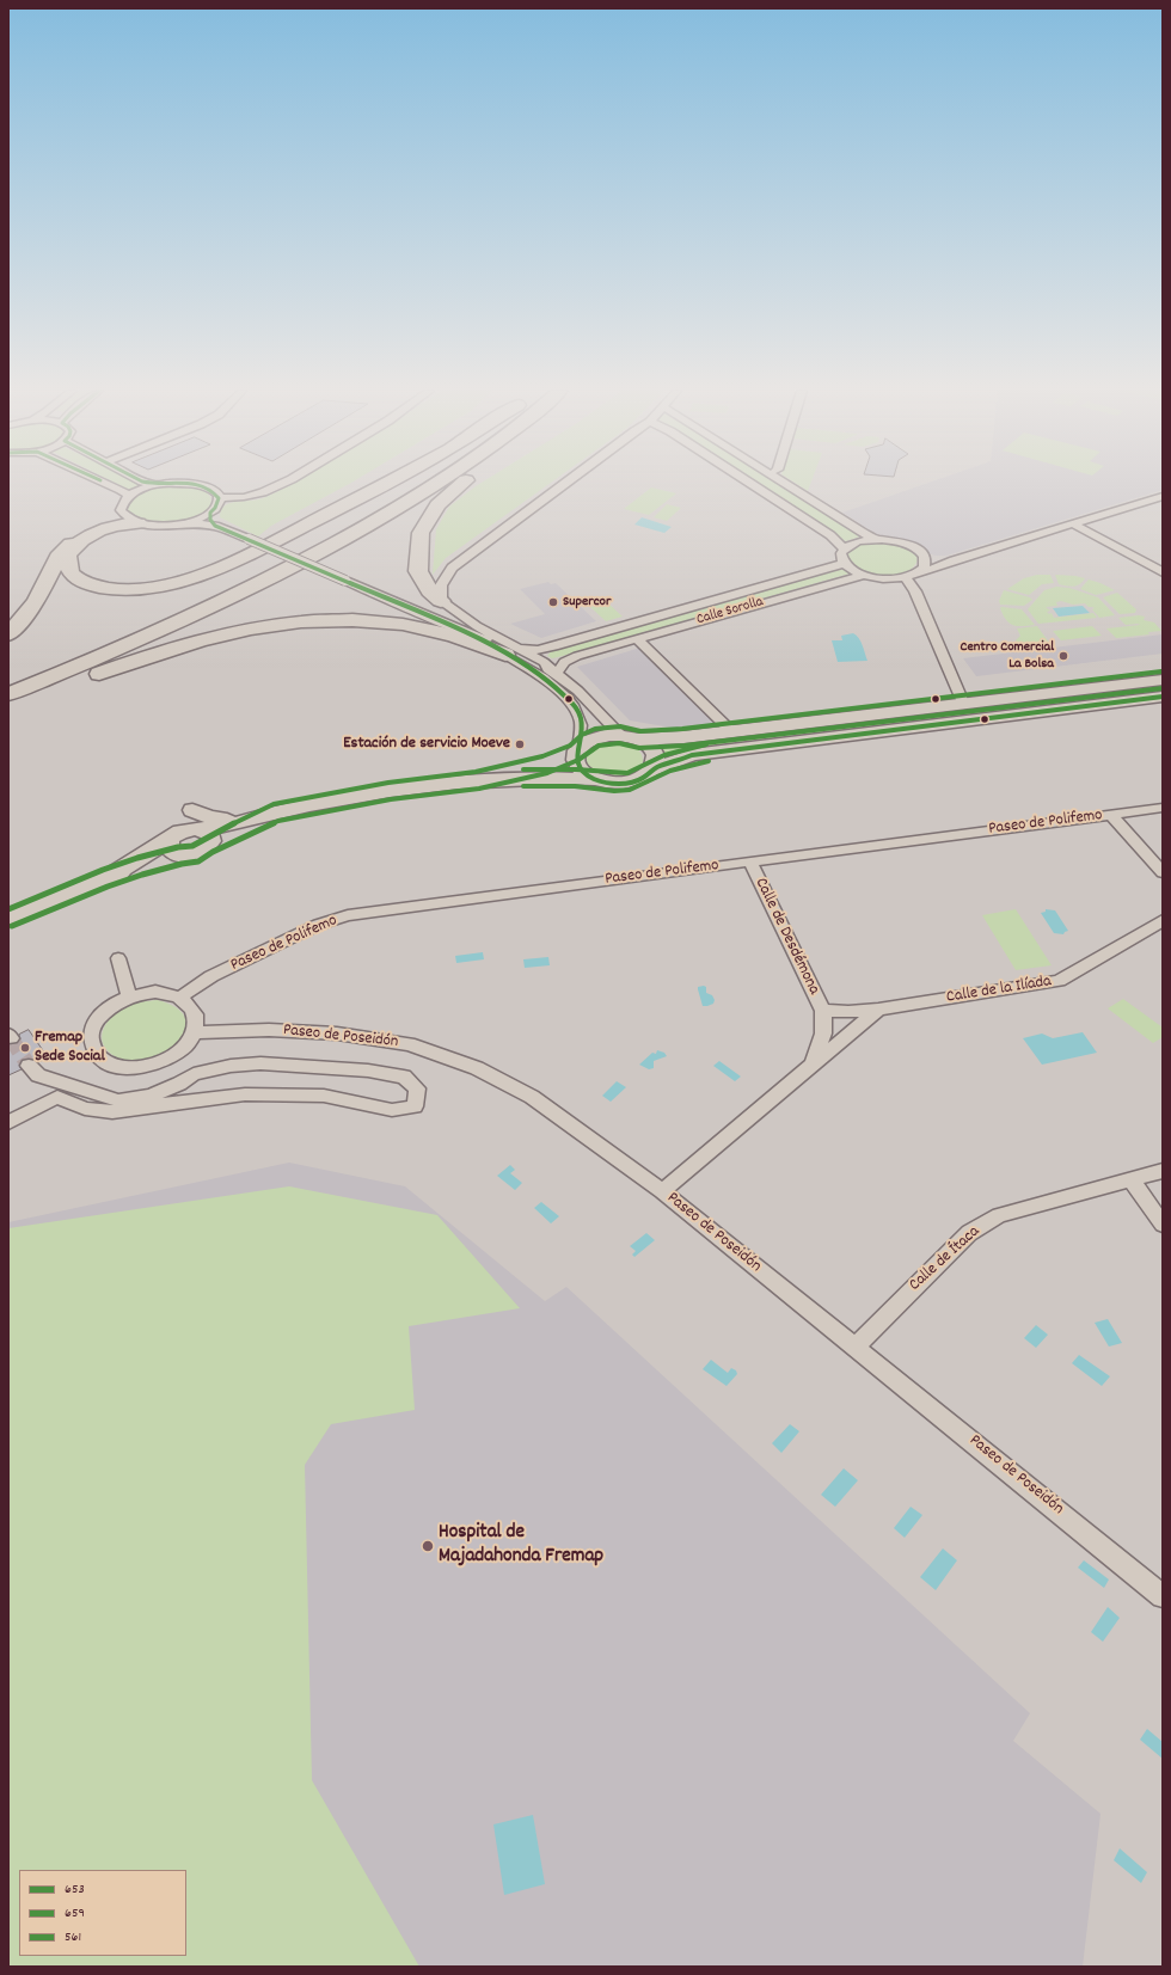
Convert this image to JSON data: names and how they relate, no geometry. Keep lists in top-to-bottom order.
{
  "streets": {
    "street": [
      "Calle Sorolla",
      "Paseo de Polifemo",
      "Calle de Desdémona",
      "Calle de la Ilíada",
      "Paseo de Poseidón",
      "Calle de Ítaca"
    ]
  },
  "crossings": [
    ["Paseo de Polifemo", "Calle de Desdémona"],
    ["Paseo de Polifemo", "Paseo de Poseidón"],
    ["Calle de Desdémona", "Calle de la Ilíada"],
    ["Calle de la Ilíada", "Paseo de Poseidón"],
    ["Paseo de Poseidón", "Calle de Ítaca"]
  ],
  "places": [
    "Supercor",
    "Centro Comercial La Bolsa",
    "Estación de servicio Moeve",
    "Fremap Sede Social",
    "Hospital de Majadahonda Fremap"
  ],
  "lines": ["transit line 653", "transit line 561", "transit line 659"],
  "legend": ["653", "659", "561"]
}
